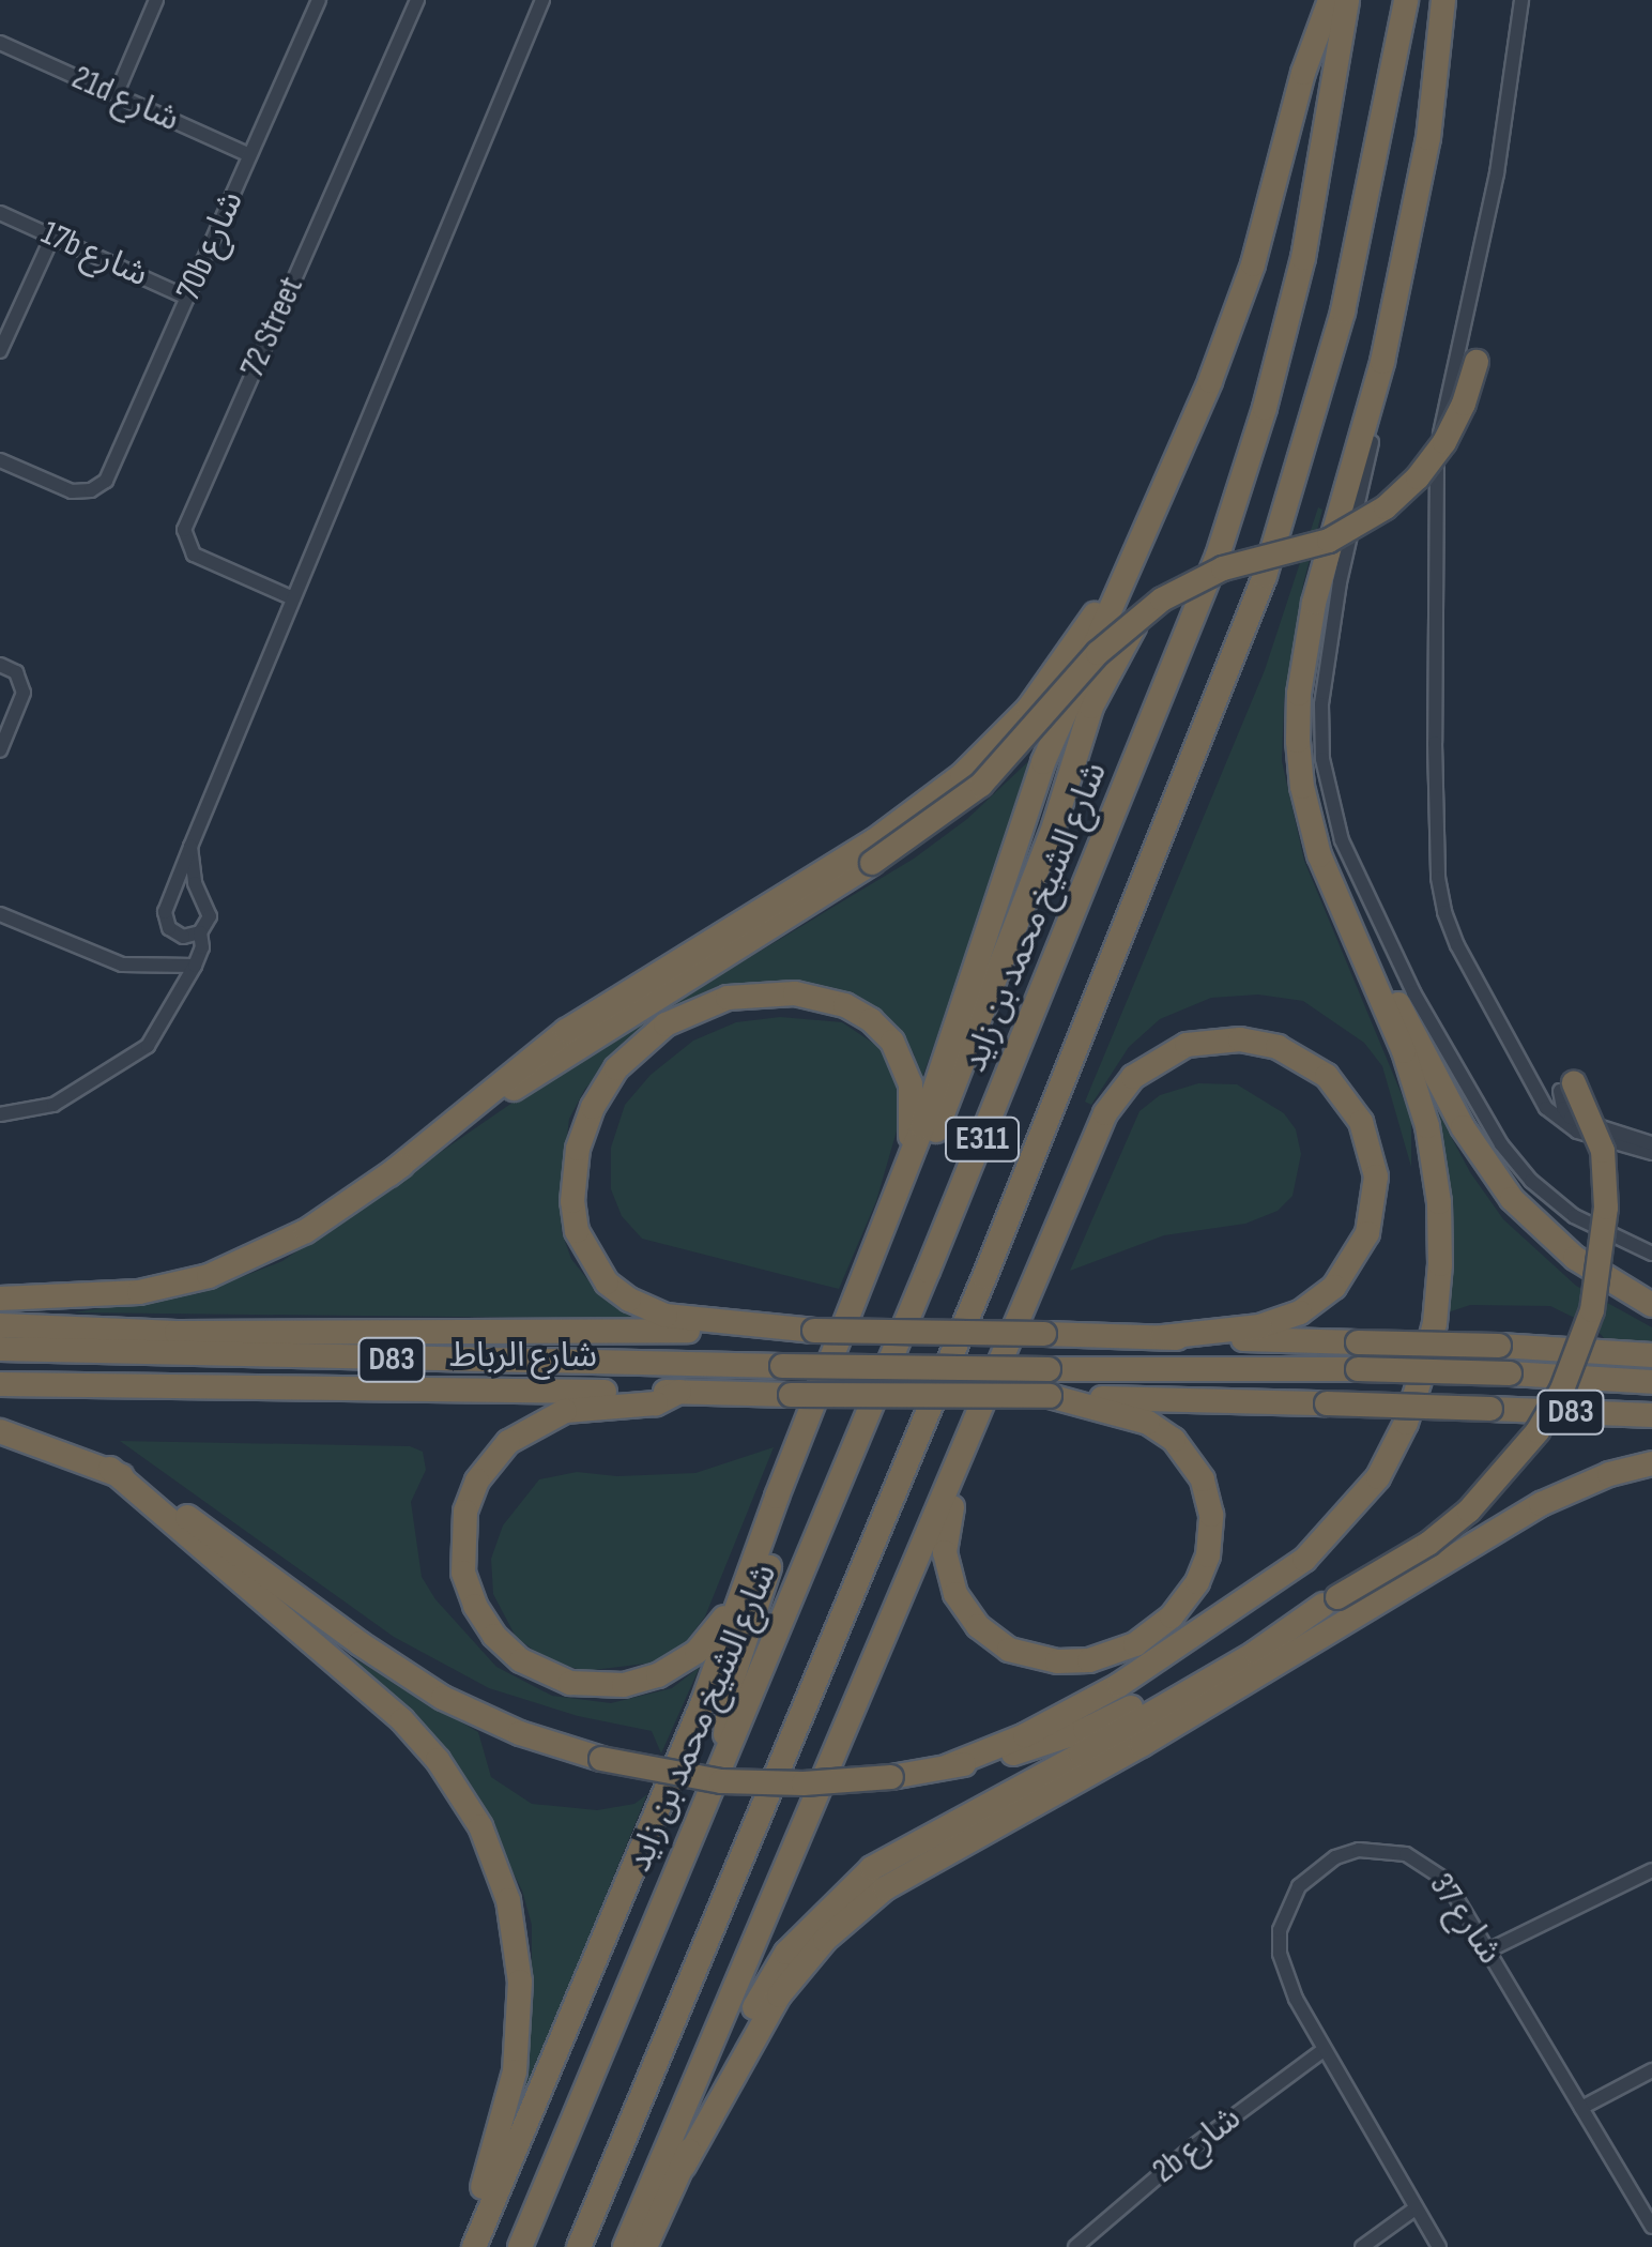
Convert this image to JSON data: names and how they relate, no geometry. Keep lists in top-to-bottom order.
{
  "streets": {
    "highway": [
      "شارع الشيخ محمد بن زايد",
      "E311",
      "شارع الرباط",
      "D83"
    ],
    "street": [
      "21d شارع",
      "70b شارع",
      "17b شارع",
      "72 Street",
      "شارع 37",
      "2b شارع"
    ]
  },
  "crossings": [
    ["21d شارع", "70b شارع"],
    ["70b شارع", "17b شارع"],
    ["شارع الرباط", "D83"],
    ["شارع 37", "2b شارع"]
  ]
}
